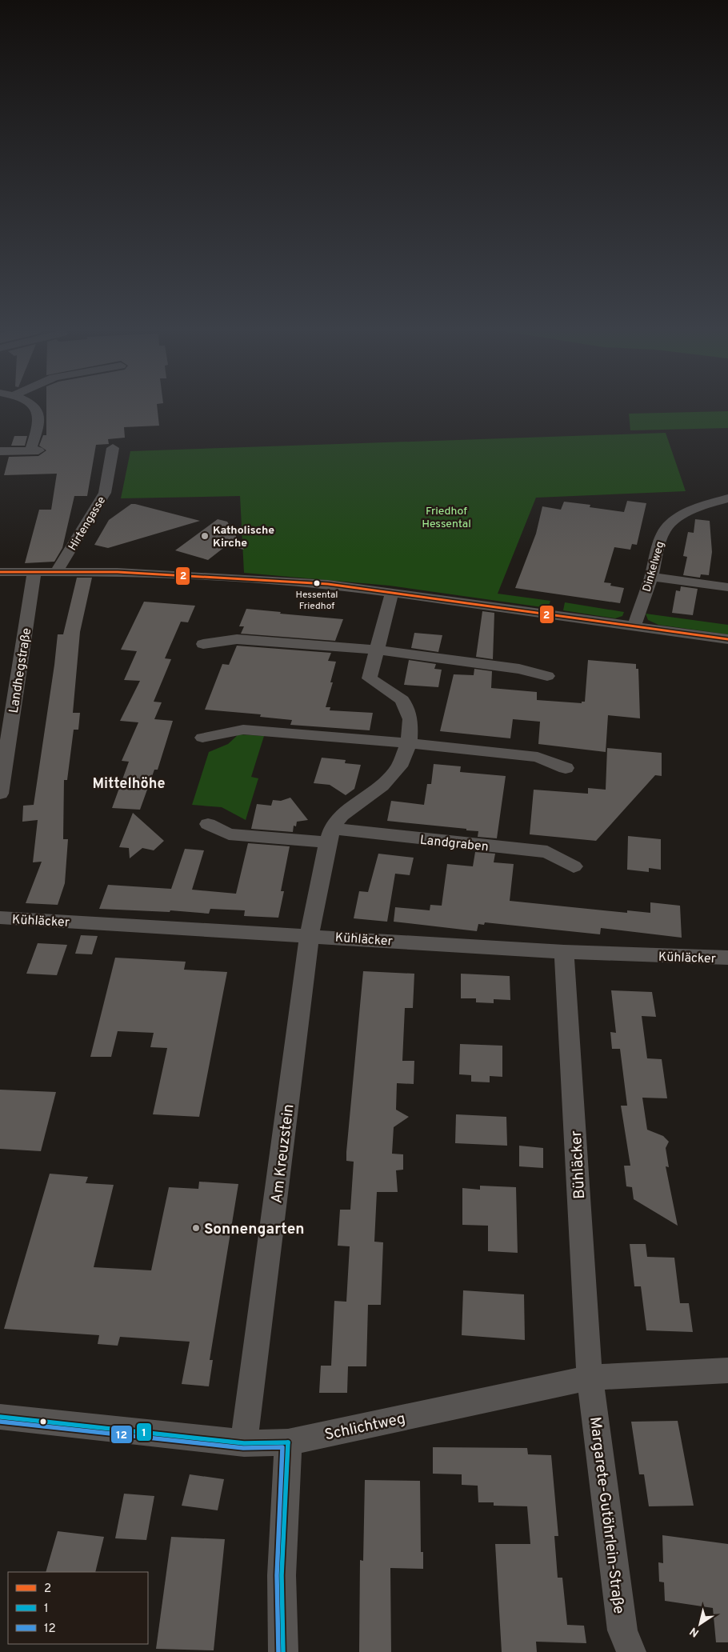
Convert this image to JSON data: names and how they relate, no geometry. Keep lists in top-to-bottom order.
{
  "streets": {
    "street": [
      "Hirtengasse",
      "Dinkelweg",
      "Landhegstraße",
      "Landgraben",
      "Kühläcker",
      "Am Kreuzstein",
      "Bühläcker",
      "Schlichtweg",
      "Margarete-Gutöhrlein-Straße"
    ]
  },
  "crossings": [
    ["Hirtengasse", "Dinkelweg"],
    ["Hirtengasse", "Landhegstraße"],
    ["Kühläcker", "Am Kreuzstein"],
    ["Kühläcker", "Bühläcker"],
    ["Am Kreuzstein", "Schlichtweg"],
    ["Bühläcker", "Schlichtweg"],
    ["Bühläcker", "Margarete-Gutöhrlein-Straße"],
    ["Schlichtweg", "Margarete-Gutöhrlein-Straße"]
  ],
  "districts": ["Mittelhöhe"],
  "parks": ["Friedhof Hessental"],
  "places": ["Katholische Kirche", "Hessental Friedhof", "Sonnengarten"],
  "lines": ["transit line 2", "transit line 1", "transit line 12"],
  "legend": ["2", "1", "12"],
  "north": "bottom left"
}
